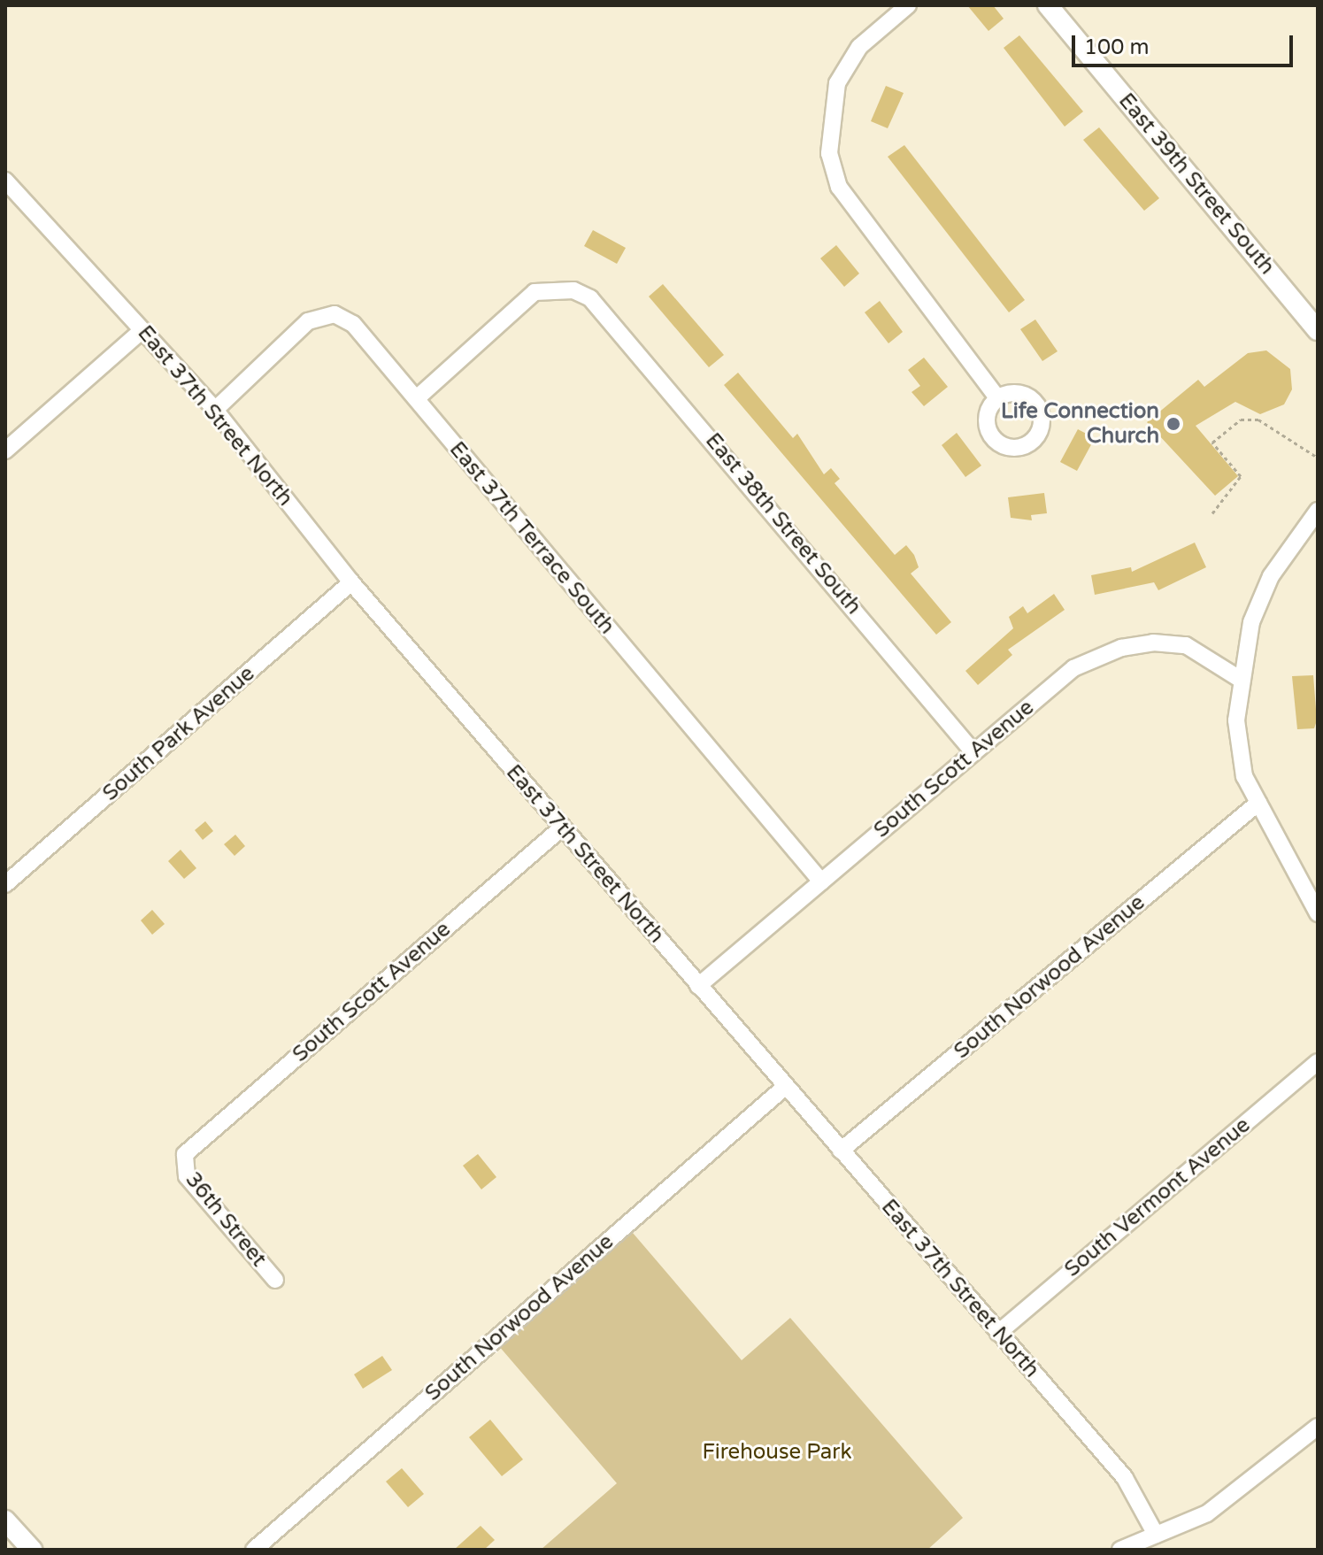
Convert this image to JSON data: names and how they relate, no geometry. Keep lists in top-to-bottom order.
{
  "streets": {
    "main road": ["East 39th Street South"],
    "street": [
      "East 37th Street North",
      "East 38th Street South",
      "East 37th Terrace South",
      "South Park Avenue",
      "South Scott Avenue",
      "South Norwood Avenue",
      "South Vermont Avenue",
      "36th Street"
    ]
  },
  "crossings": [
    ["East 37th Street North", "East 37th Terrace South"],
    ["East 37th Street North", "South Park Avenue"],
    ["East 37th Street North", "South Scott Avenue"],
    ["East 37th Street North", "South Norwood Avenue"],
    ["East 37th Street North", "South Vermont Avenue"],
    ["East 38th Street South", "East 37th Terrace South"],
    ["East 38th Street South", "South Scott Avenue"],
    ["East 37th Terrace South", "South Scott Avenue"],
    ["South Scott Avenue", "36th Street"]
  ],
  "parks": ["Firehouse Park"],
  "places": ["Life Connection Church"],
  "scale_bar": "100 m"
}
